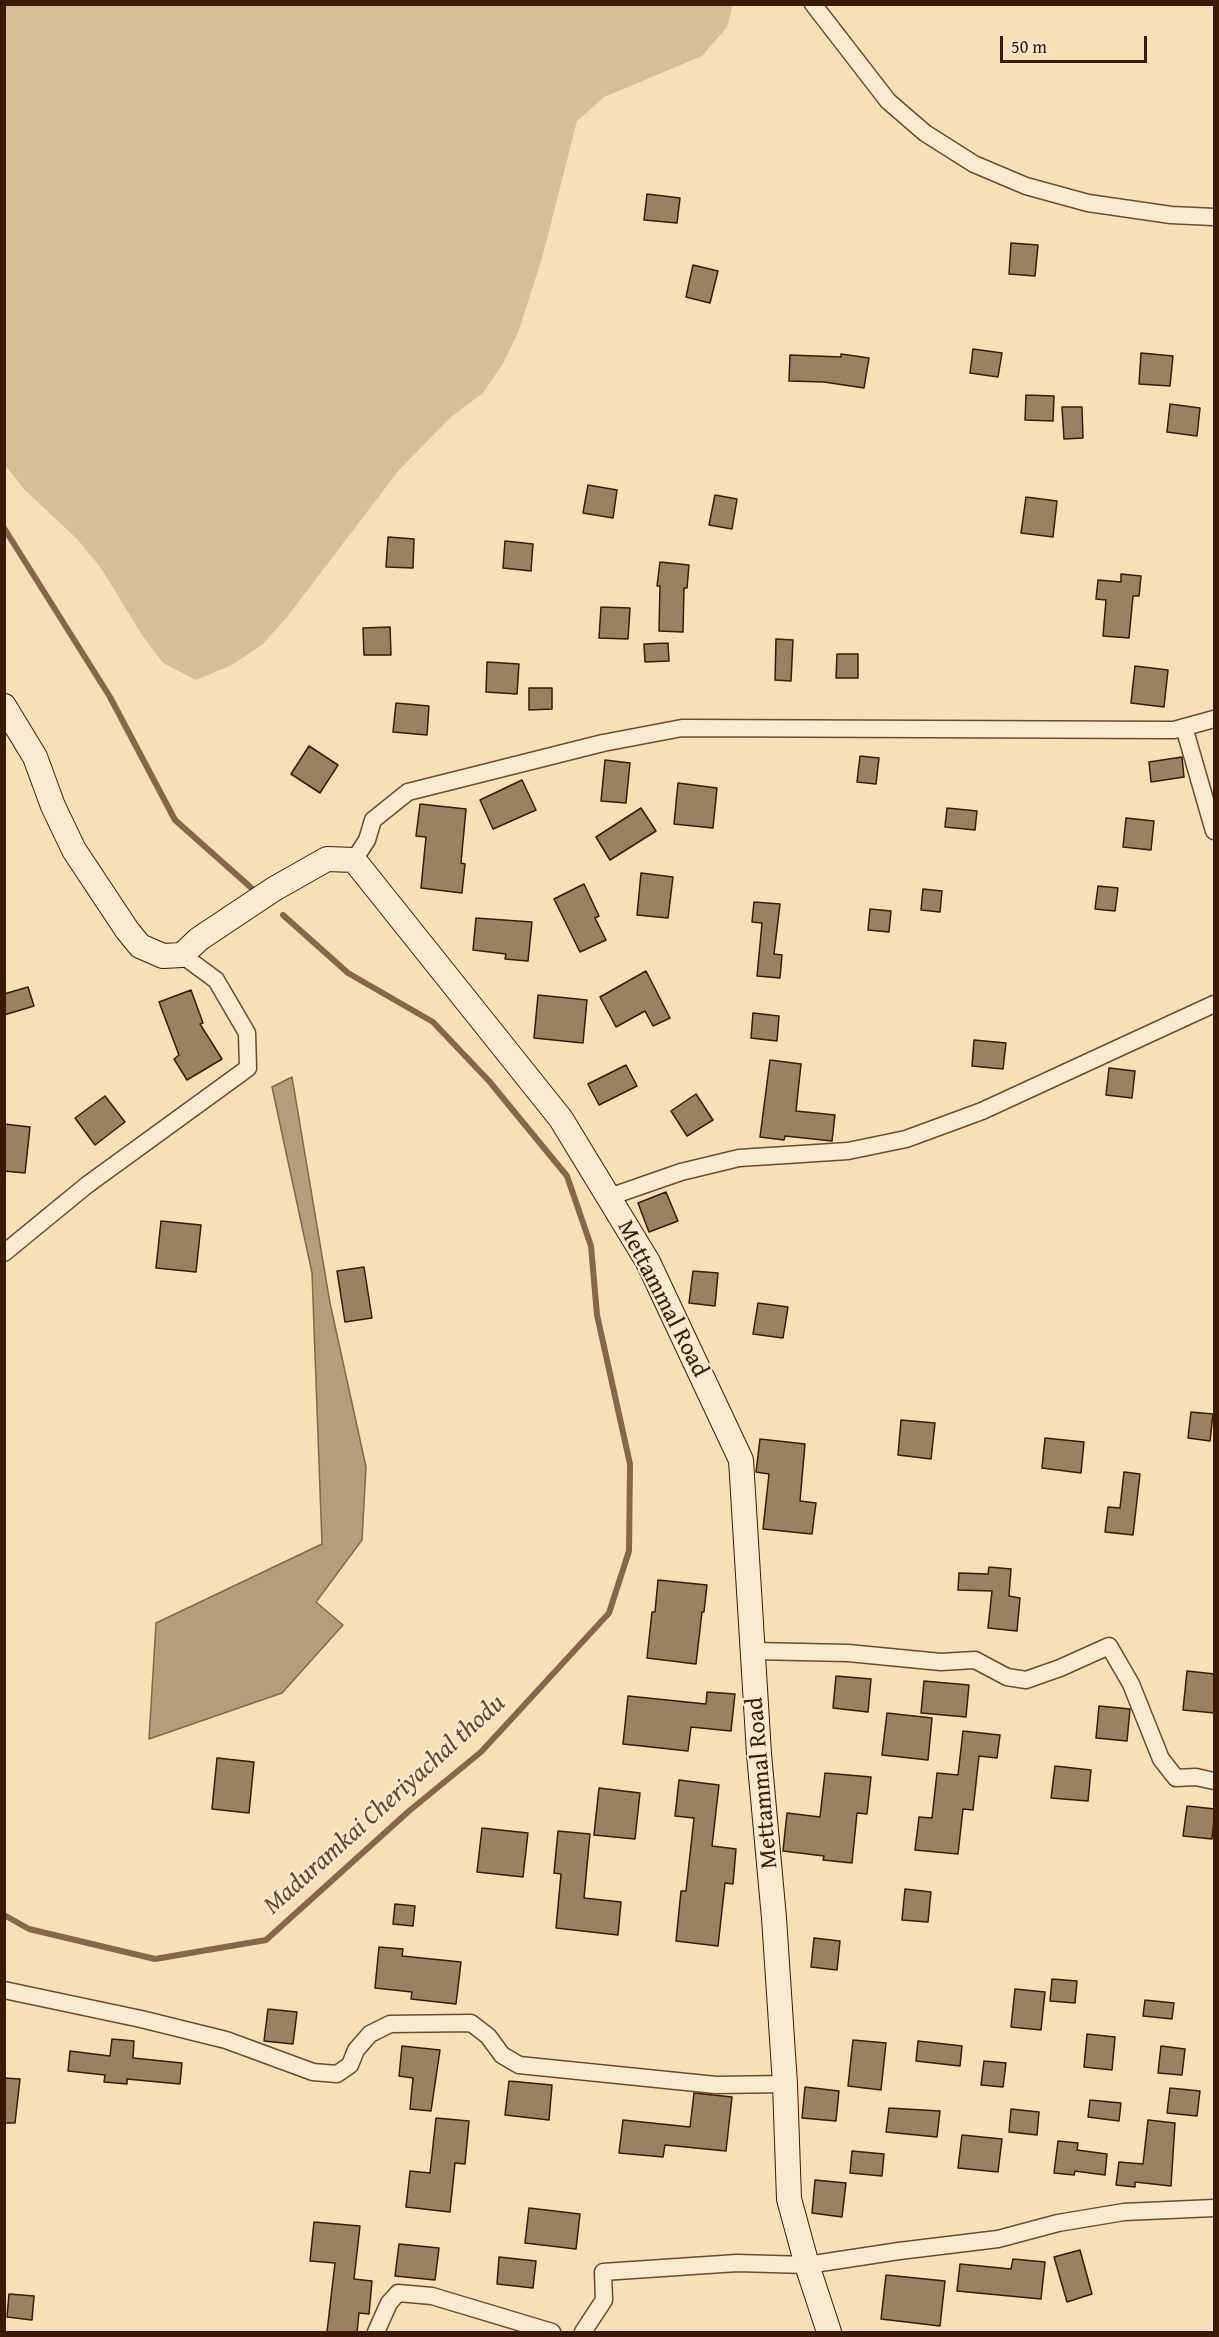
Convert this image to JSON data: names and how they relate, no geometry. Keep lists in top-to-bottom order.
{
  "streets": {
    "main road": ["Mettammal Road"]
  },
  "water": ["Maduramkai Cheriyachal thodu"],
  "scale_bar": "50 m"
}
